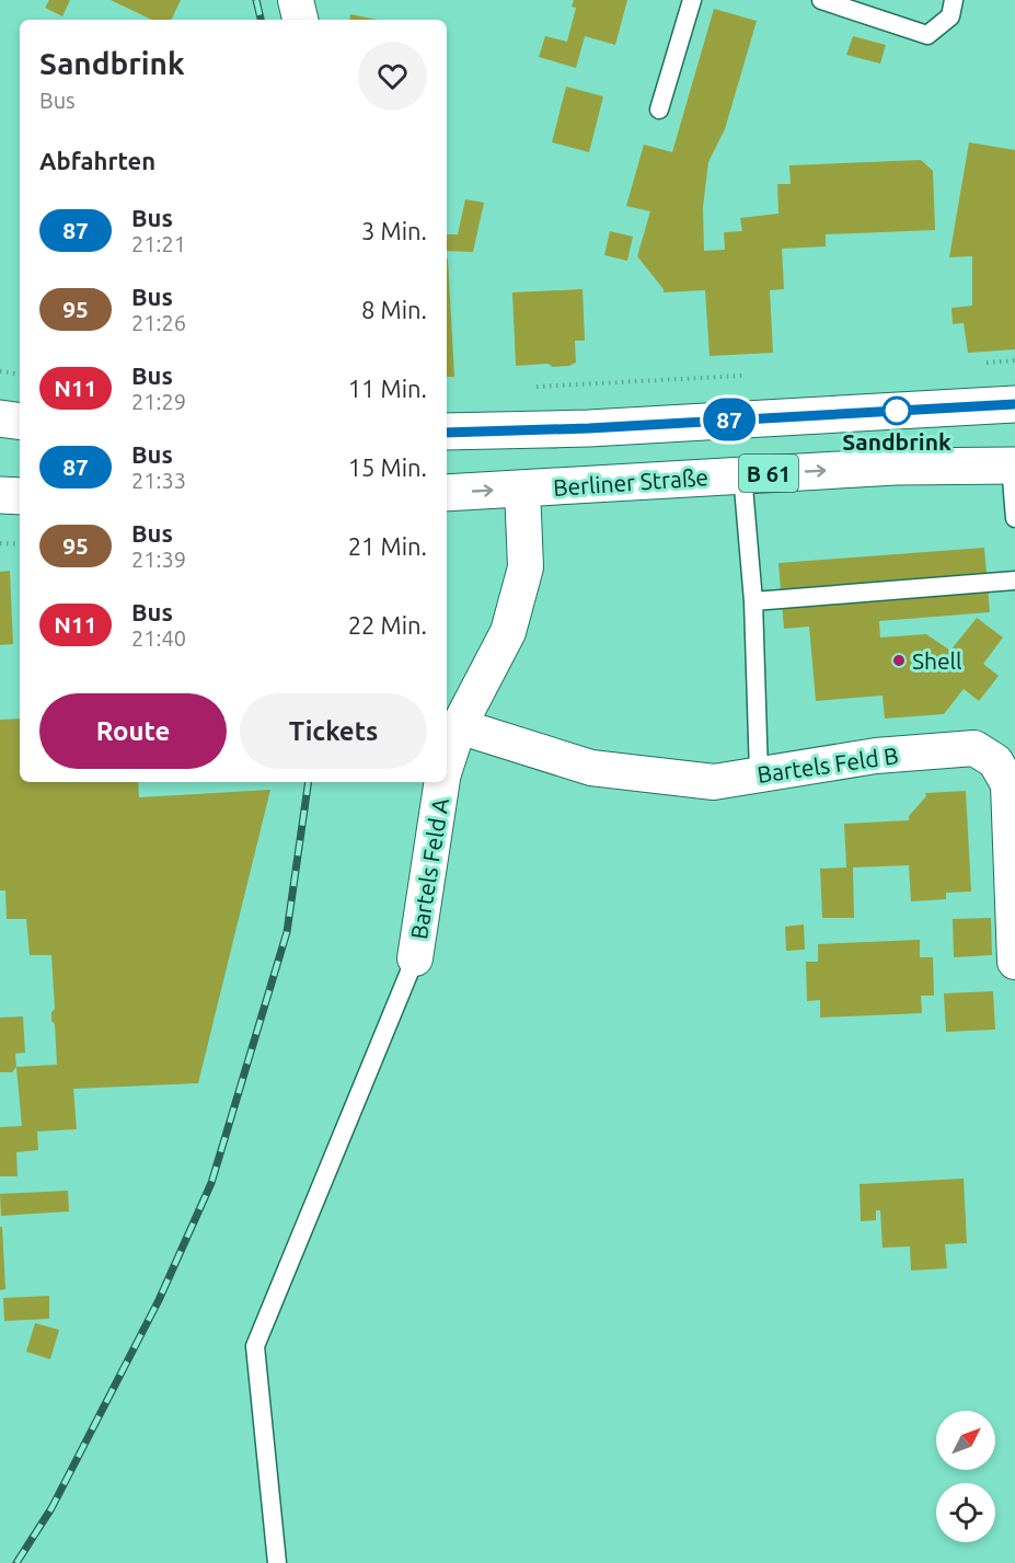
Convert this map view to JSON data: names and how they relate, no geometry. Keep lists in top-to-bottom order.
{
  "streets": {
    "main road": ["B 61", "Berliner Straße"],
    "street": ["Bartels Feld B", "Bartels Feld A"]
  },
  "crossings": [
    ["Berliner Straße", "Bartels Feld A"],
    ["Bartels Feld B", "Bartels Feld A"]
  ],
  "places": ["Sandbrink", "Shell"],
  "lines": ["bus line 87"],
  "north": "top right",
  "page": {
    "on_map": "87",
    "heading": [
      ["Sandbrink", "Bus"],
      "Abfahrten"
    ],
    "list": [
      {
        "mark": "87",
        "name": "Bus",
        "note": "21:21",
        "value": "3 Min."
      },
      {
        "mark": "95",
        "name": "Bus",
        "note": "21:26",
        "value": "8 Min."
      },
      {
        "mark": "N11",
        "name": "Bus",
        "note": "21:29",
        "value": "11 Min."
      },
      {
        "mark": "87",
        "name": "Bus",
        "note": "21:33",
        "value": "15 Min."
      },
      {
        "mark": "95",
        "name": "Bus",
        "note": "21:39",
        "value": "21 Min."
      },
      {
        "mark": "N11",
        "name": "Bus",
        "note": "21:40",
        "value": "22 Min."
      }
    ],
    "buttons": ["Route", "Tickets"]
  }
}
